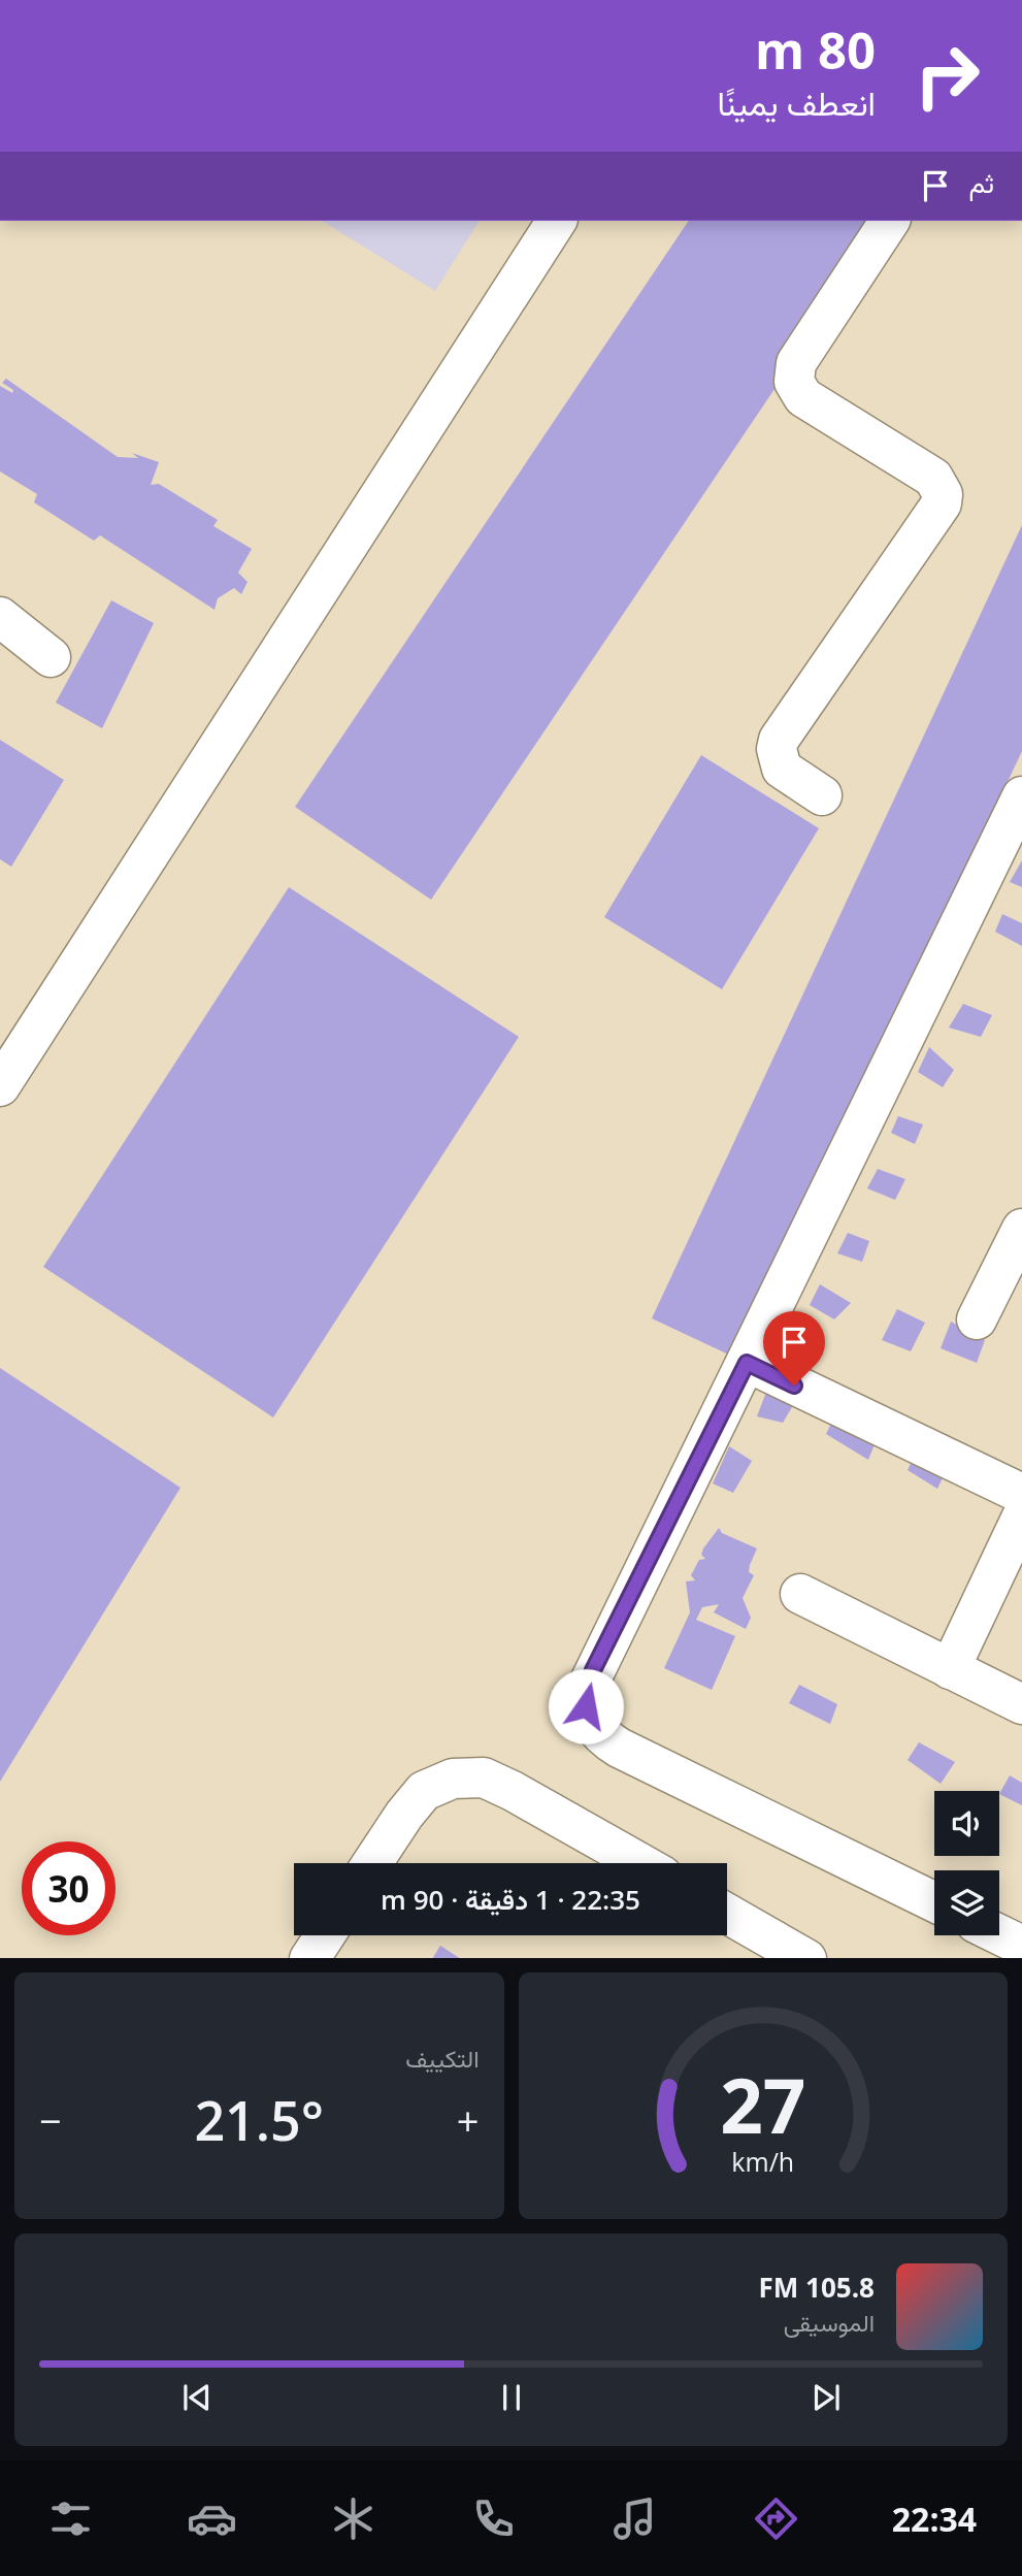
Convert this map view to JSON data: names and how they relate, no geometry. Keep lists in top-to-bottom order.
{
  "page": {
    "turn": ["80 m", "انعطف يمينًا"],
    "then": "ثم",
    "limit": "30",
    "trip": "22:35 · 1 دقيقة · 90 m",
    "tile": "التكييف",
    "heat": ["−", "21.5°", "+"],
    "song": ["105.8 FM", "الموسيقى"],
    "tabs": "22:34",
    "gauge": ["27", "km/h"]
  }
}
